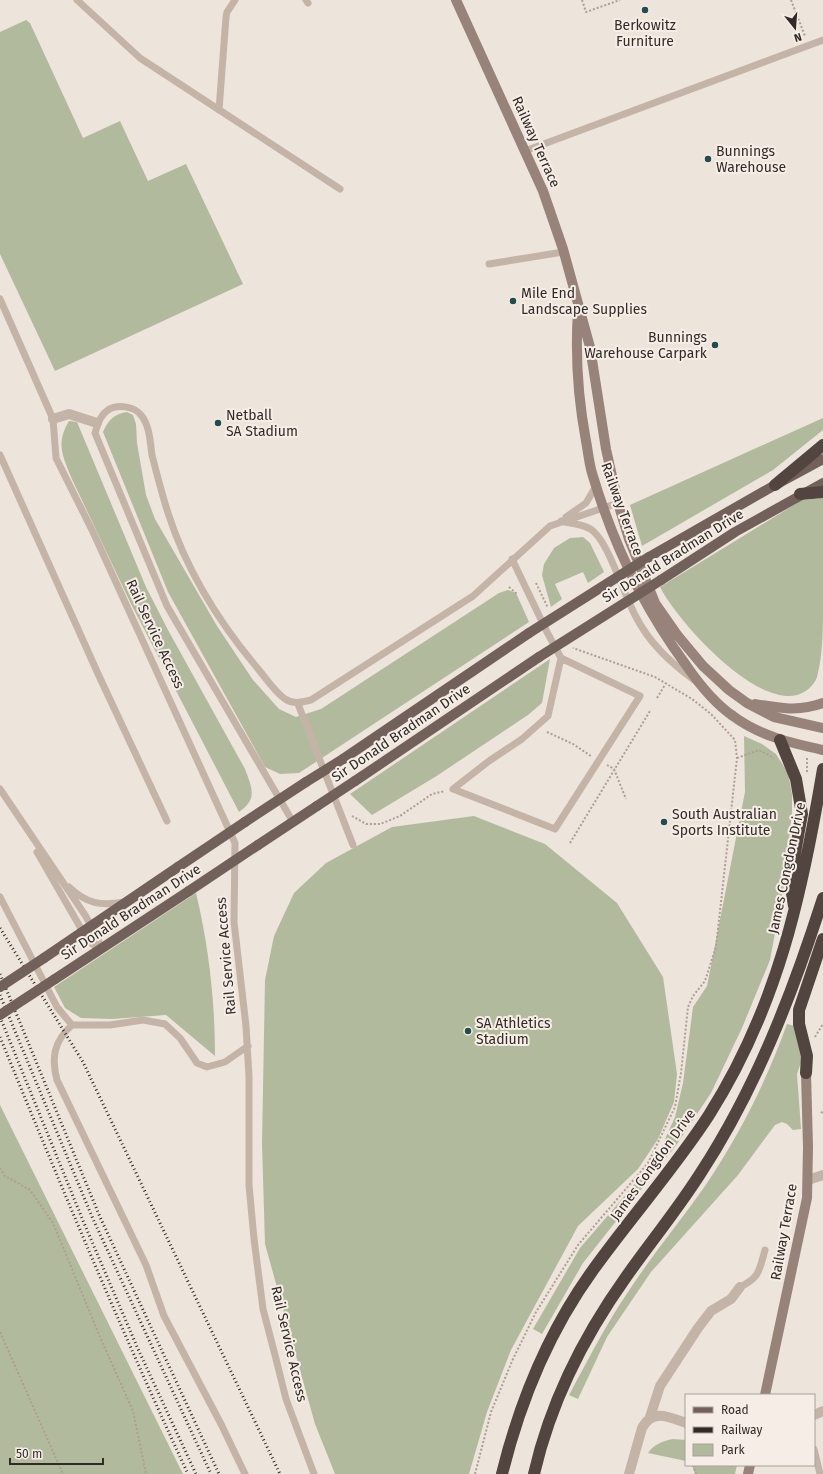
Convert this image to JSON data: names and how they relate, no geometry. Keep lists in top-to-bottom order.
{
  "streets": {
    "highway": ["James Congdon Drive"],
    "main road": ["Railway Terrace", "Sir Donald Bradman Drive"],
    "lane": ["Rail Service Access"]
  },
  "places": [
    "Berkowitz Furniture",
    "Bunnings Warehouse",
    "Mile End Landscape Supplies",
    "Bunnings Warehouse Carpark",
    "Netball SA Stadium",
    "South Australian Sports Institute",
    "SA Athletics Stadium"
  ],
  "legend": ["Road", "Railway", "Park"],
  "scale_bar": "50 m",
  "north": "bottom"
}
